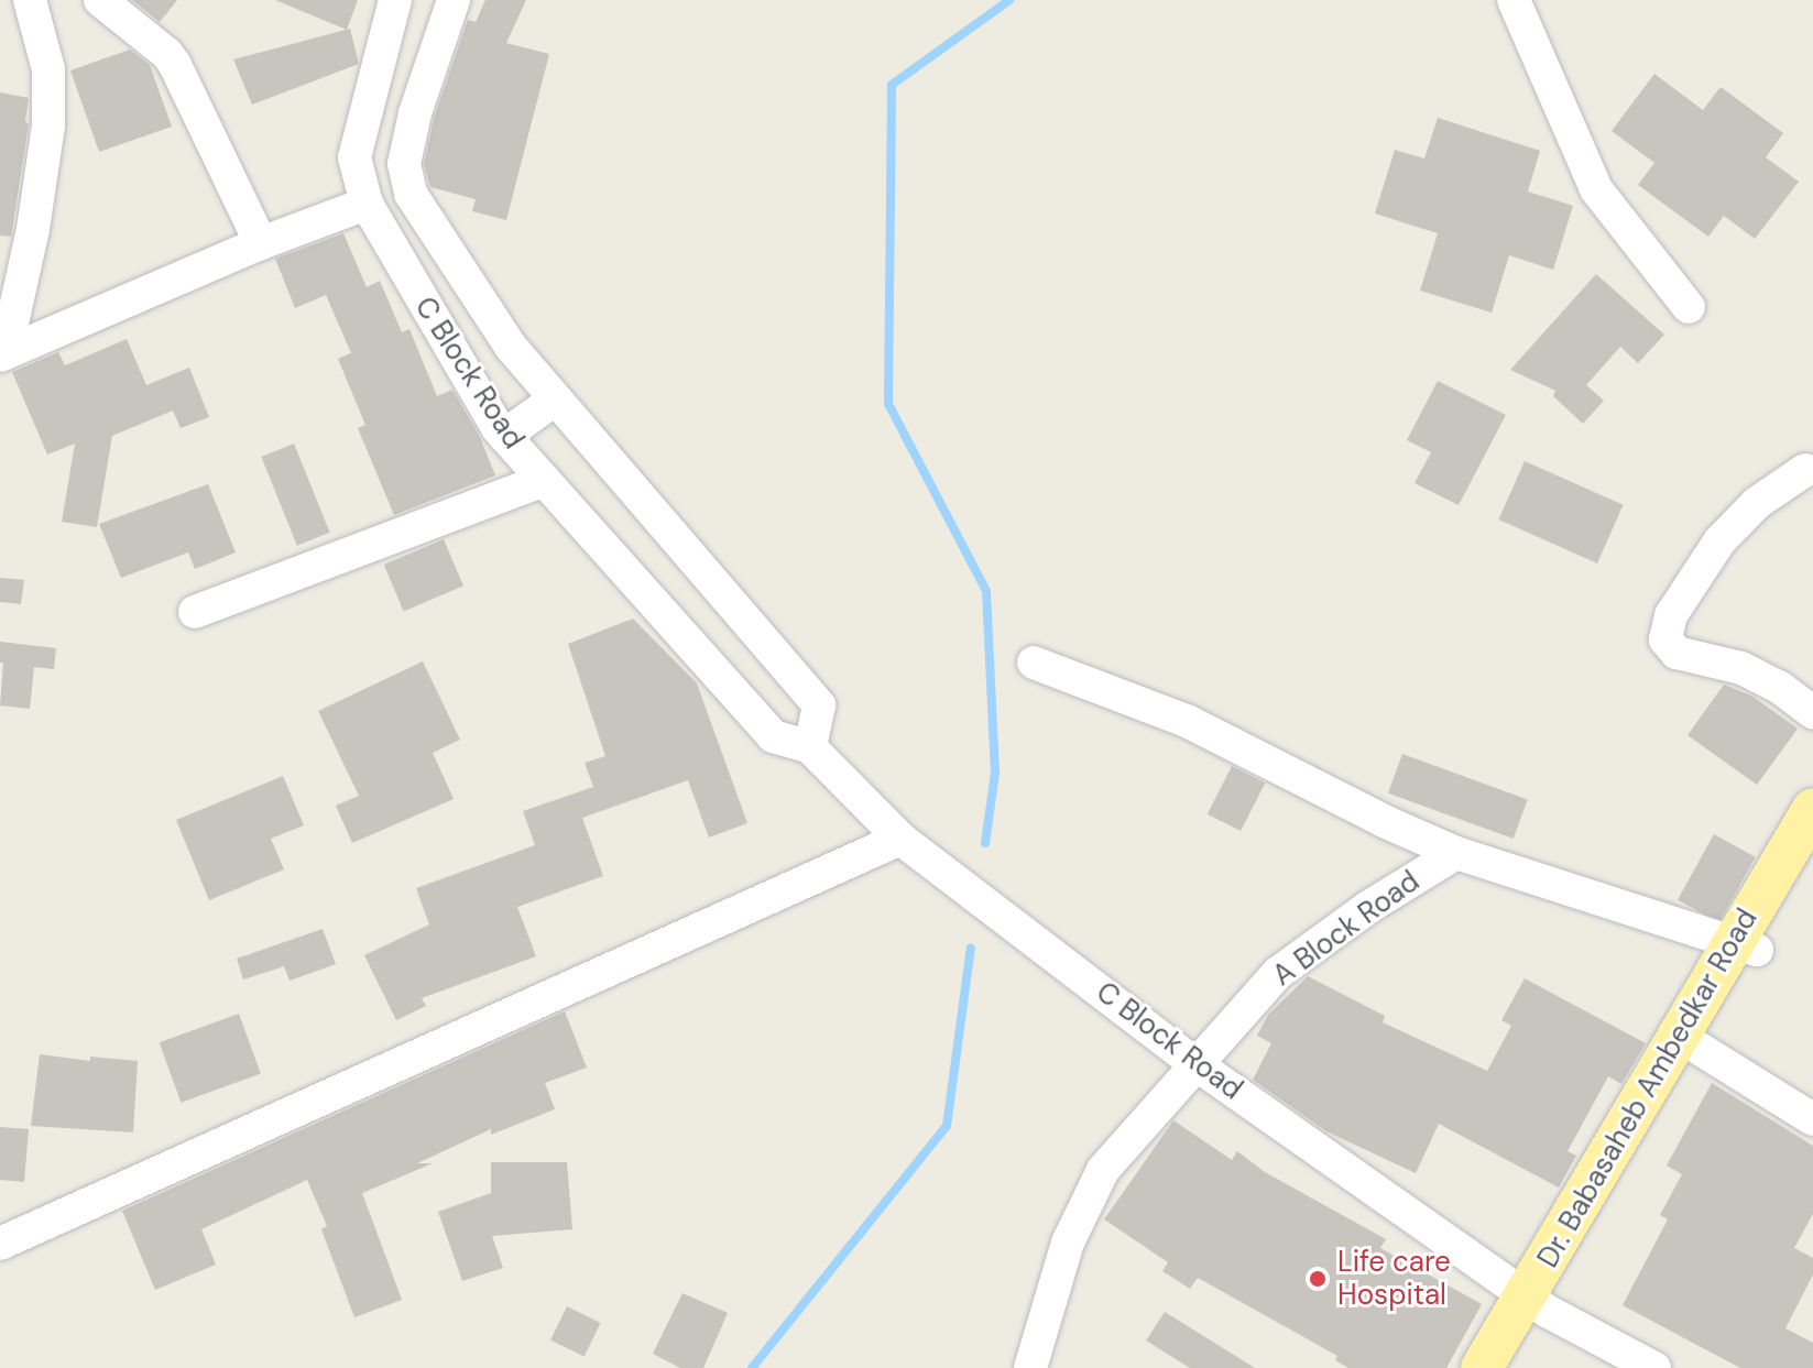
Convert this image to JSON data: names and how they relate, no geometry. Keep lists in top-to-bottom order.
{
  "streets": {
    "main road": ["Dr. Babasaheb Ambedkar Road"],
    "street": ["C Block Road", "A Block Road"]
  },
  "crossings": [
    ["C Block Road", "A Block Road"],
    ["C Block Road", "Dr. Babasaheb Ambedkar Road"]
  ],
  "places": ["Life care Hospital"]
}
